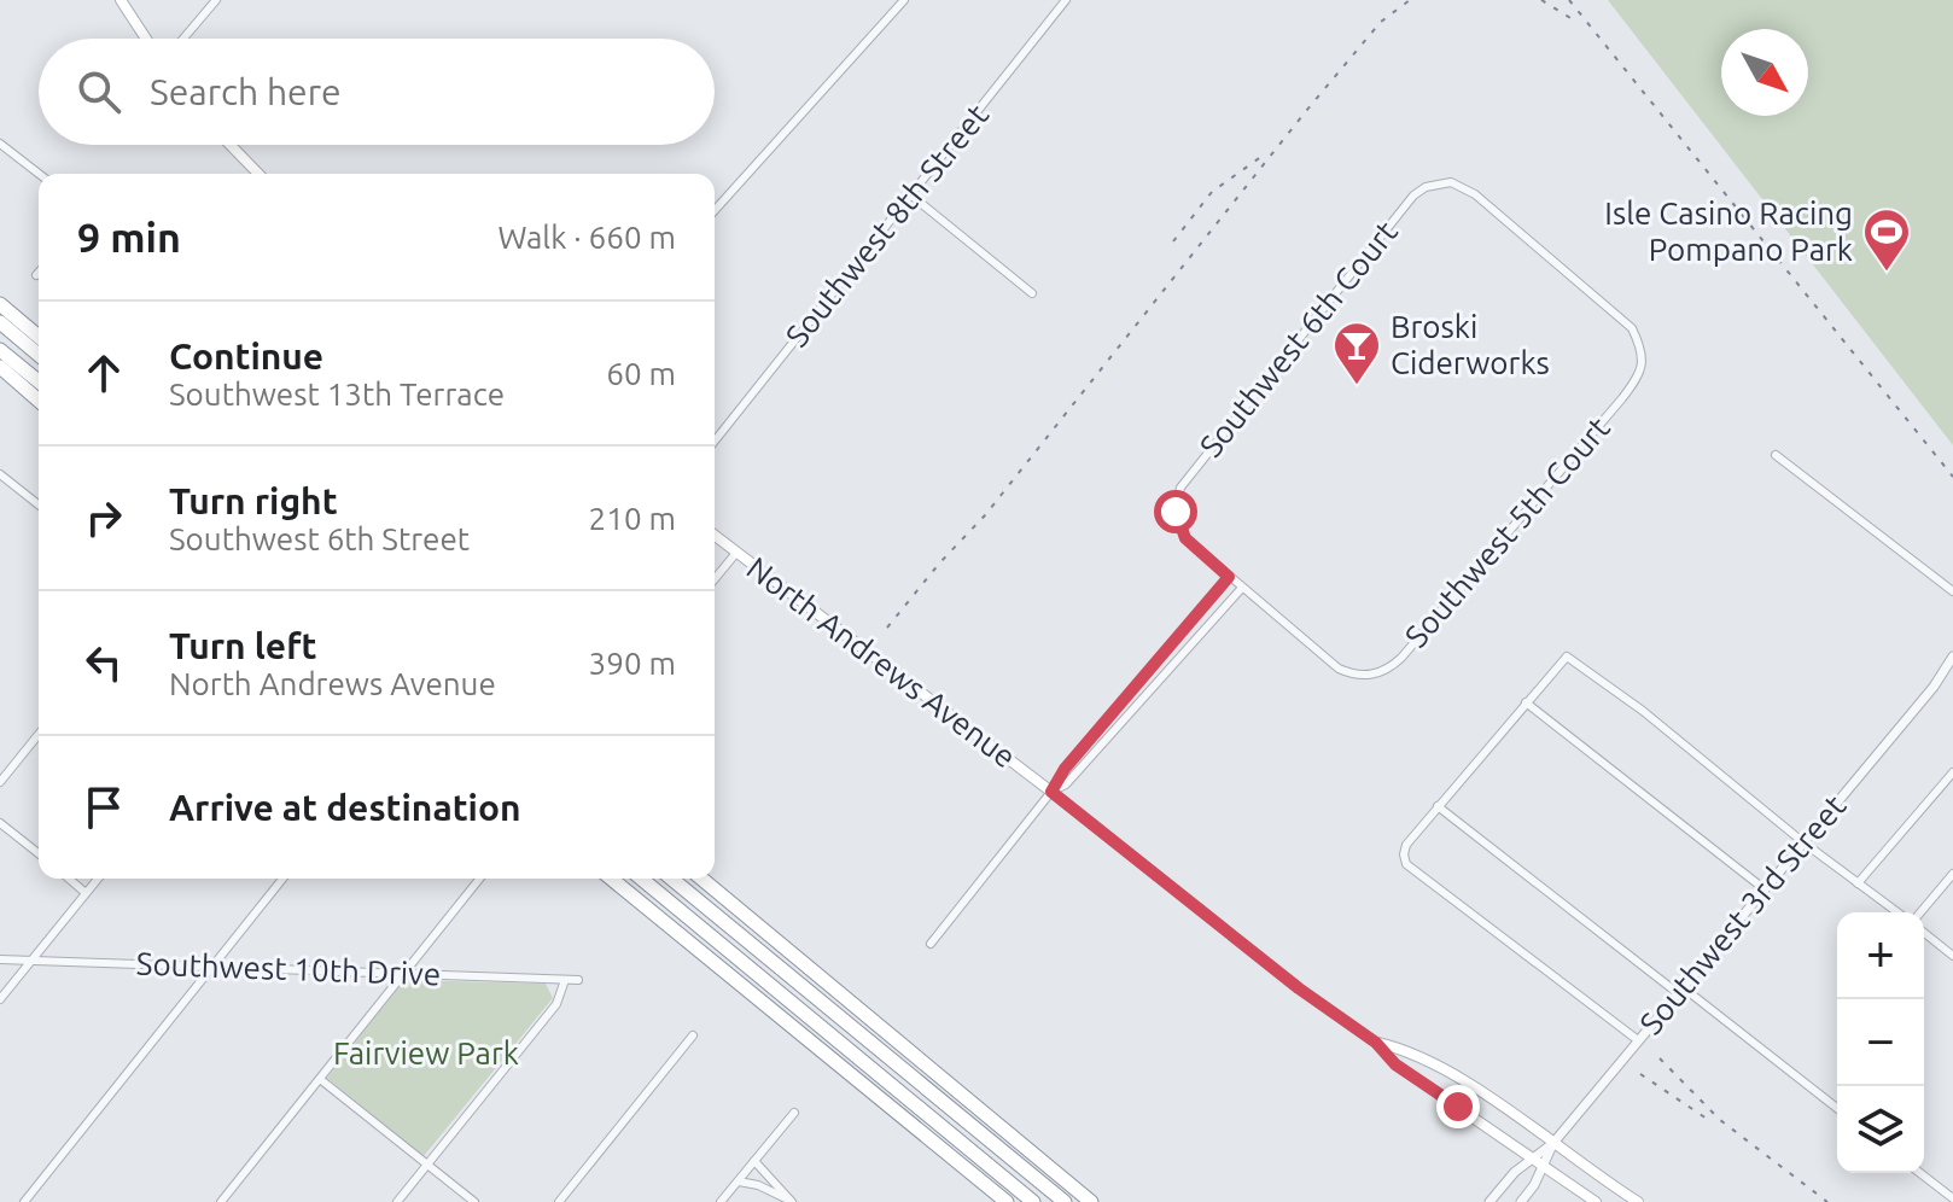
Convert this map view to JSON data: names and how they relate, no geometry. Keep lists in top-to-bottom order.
{
  "streets": {
    "main road": ["North Andrews Avenue"],
    "street": [
      "Southwest 8th Street",
      "Southwest 6th Court",
      "Southwest 5th Court",
      "Southwest 3rd Street",
      "Southwest 10th Drive"
    ]
  },
  "crossings": [
    ["Southwest 6th Court", "Southwest 5th Court"],
    ["North Andrews Avenue", "Southwest 3rd Street"]
  ],
  "parks": ["Fairview Park"],
  "places": {
    "sports": ["Isle Casino Racing Pompano Park"],
    "bar": ["Broski Ciderworks"]
  },
  "north": "bottom right",
  "page": {
    "search": "Search here",
    "heading": ["9 min", "Walk · 660 m"],
    "list": [
      ["Continue", "Southwest 13th Terrace", "60 m"],
      ["Turn right", "Southwest 6th Street", "210 m"],
      ["Turn left", "North Andrews Avenue", "390 m"],
      "Arrive at destination"
    ],
    "map_buttons": ["+", "−"]
  }
}
